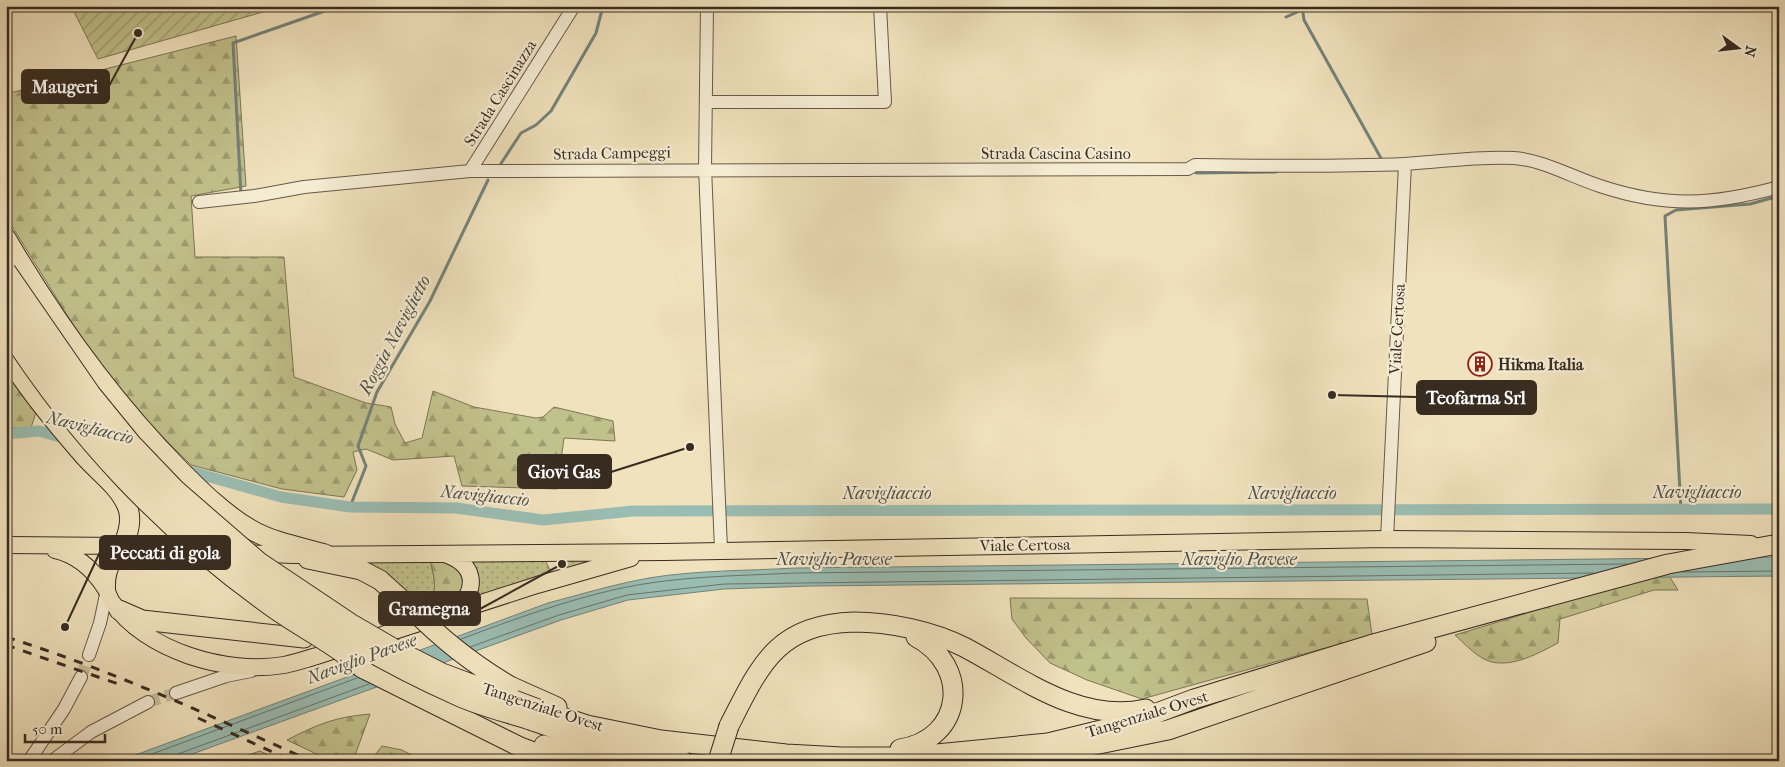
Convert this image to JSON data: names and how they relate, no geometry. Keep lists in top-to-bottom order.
{
  "streets": {
    "highway": ["Tangenziale Ovest"],
    "main road": ["Viale Certosa"],
    "street": ["Strada Cascinazza", "Strada Campeggi", "Strada Cascina Casino"]
  },
  "crossings": [
    ["Strada Cascinazza", "Strada Campeggi"],
    ["Strada Campeggi", "Strada Cascina Casino"],
    ["Strada Cascina Casino", "Viale Certosa"],
    ["Viale Certosa", "Tangenziale Ovest"]
  ],
  "water": ["Roggia Naviglietto", "Navigliaccio", "Naviglio Pavese"],
  "places": {
    "other": [
      "Maugeri",
      "Teofarma Srl",
      "Giovi Gas",
      "Gramegna",
      "Peccati di gola"
    ],
    "building": ["Hikma Italia"]
  },
  "scale_bar": "50 m",
  "north": "right"
}
